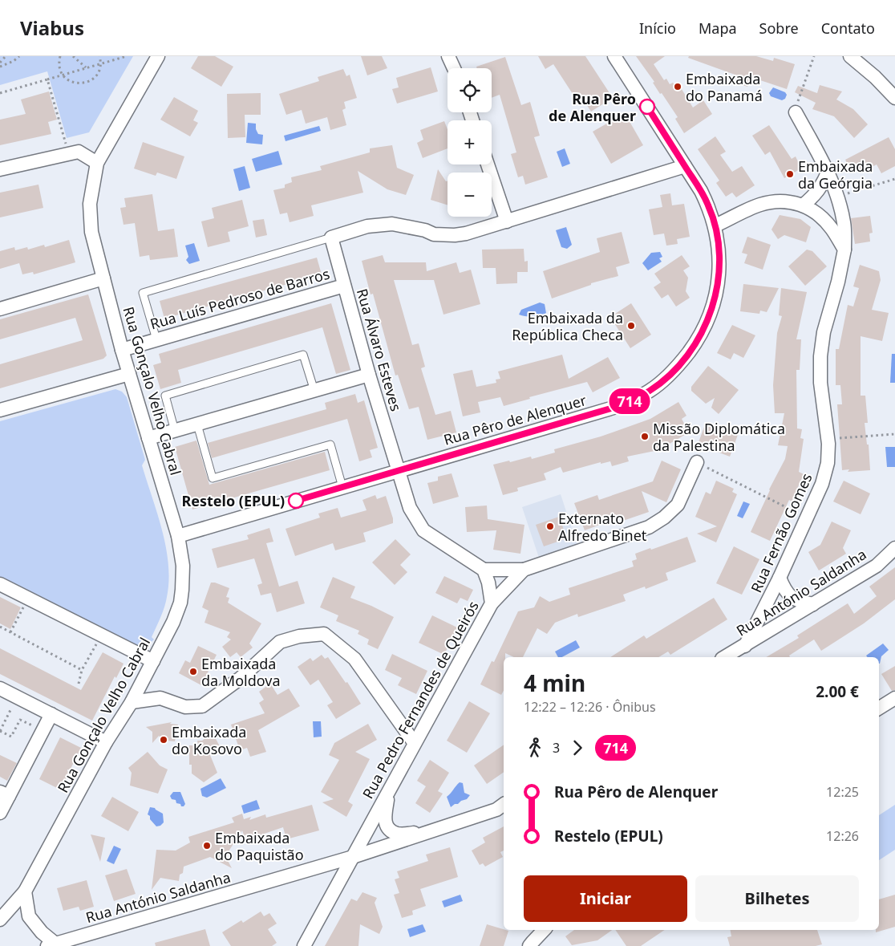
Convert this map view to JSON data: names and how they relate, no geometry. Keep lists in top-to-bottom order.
{
  "streets": {
    "street": [
      "Rua Luís Pedroso de Barros",
      "Rua Álvaro Esteves",
      "Rua Gonçalo Velho Cabral",
      "Rua Pêro de Alenquer",
      "Rua Fernão Gomes",
      "Rua António Saldanha",
      "Rua Pedro Fernandes de Queirós"
    ]
  },
  "crossings": [
    ["Rua Luís Pedroso de Barros", "Rua Álvaro Esteves"],
    ["Rua Luís Pedroso de Barros", "Rua Gonçalo Velho Cabral"],
    ["Rua Álvaro Esteves", "Rua Pêro de Alenquer"],
    ["Rua Gonçalo Velho Cabral", "Rua Pêro de Alenquer"],
    ["Rua Fernão Gomes", "Rua António Saldanha"],
    ["Rua António Saldanha", "Rua Pedro Fernandes de Queirós"]
  ],
  "places": [
    "Embaixada do Panamá",
    "Rua Pêro de Alenquer",
    "Embaixada da Geórgia",
    "Embaixada da República Checa",
    "Missão Diplomática da Palestina",
    "Restelo (EPUL)",
    "Externato Alfredo Binet",
    "Embaixada da Moldova",
    "Embaixada do Kosovo",
    "Embaixada do Paquistão"
  ],
  "lines": ["bus line 714"],
  "page": {
    "header": "Viabus",
    "nav": [
      "Início",
      "Mapa",
      "Sobre",
      "Contato"
    ],
    "on_map": "714",
    "map_buttons": ["+", "−"],
    "heading": ["4 min", "12:22 – 12:26 · Ônibus", "2.00 €"],
    "legs": ["3", "714"],
    "list": [
      {
        "name": "Rua Pêro de Alenquer",
        "value": "12:25"
      },
      {
        "name": "Restelo (EPUL)",
        "value": "12:26"
      }
    ],
    "buttons": ["Iniciar", "Bilhetes"]
  }
}
